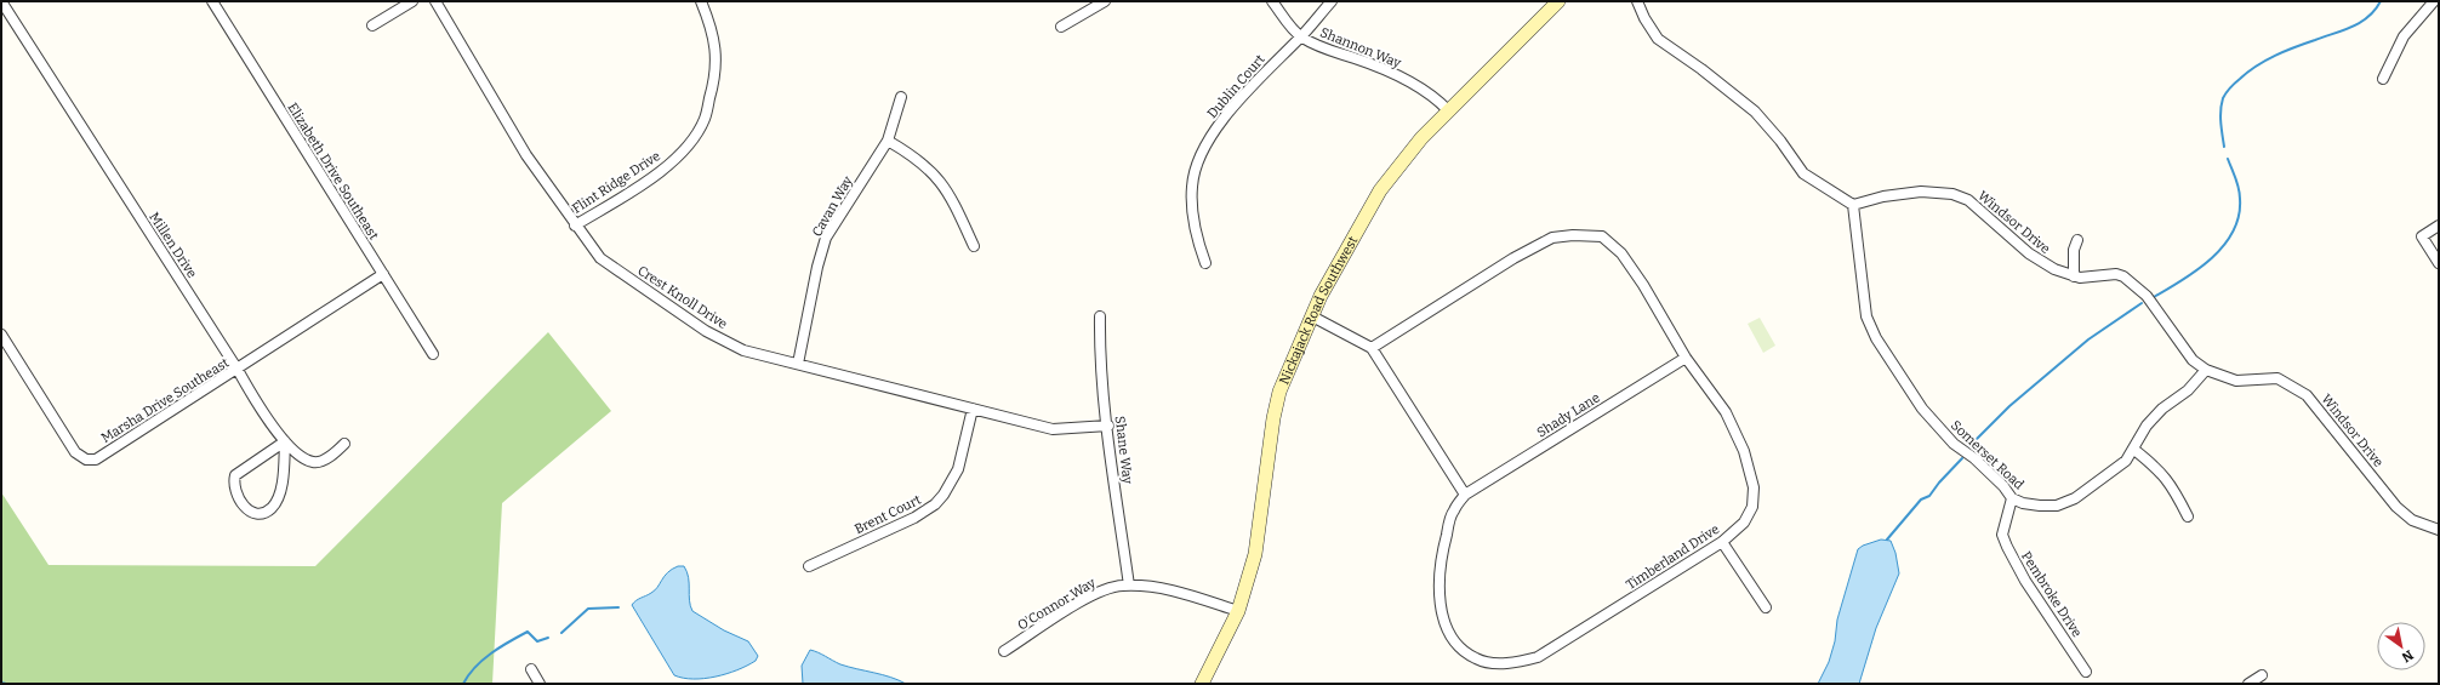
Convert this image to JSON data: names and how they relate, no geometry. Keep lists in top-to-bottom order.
{
  "streets": {
    "street": [
      "Shannon Way",
      "Dublin Court",
      "Elizabeth Drive Southeast",
      "Flint Ridge Drive",
      "Cavan Way",
      "Windsor Drive",
      "Millen Drive",
      "Crest Knoll Drive",
      "Nickajack Road Southwest",
      "Marsha Drive Southeast",
      "Shady Lane",
      "Shane Way",
      "Somerset Road",
      "Brent Court",
      "Timberland Drive",
      "Pembroke Drive",
      "O'Connor Way"
    ]
  },
  "crossings": [
    ["Shannon Way", "Dublin Court"],
    ["Shannon Way", "Nickajack Road Southwest"],
    ["Elizabeth Drive Southeast", "Marsha Drive Southeast"],
    ["Flint Ridge Drive", "Crest Knoll Drive"],
    ["Cavan Way", "Crest Knoll Drive"],
    ["Windsor Drive", "Somerset Road"],
    ["Millen Drive", "Marsha Drive Southeast"],
    ["Crest Knoll Drive", "Shane Way"],
    ["Crest Knoll Drive", "Brent Court"],
    ["Nickajack Road Southwest", "O'Connor Way"],
    ["Shady Lane", "Timberland Drive"],
    ["Shane Way", "O'Connor Way"],
    ["Somerset Road", "Pembroke Drive"]
  ],
  "north": "bottom right"
}
